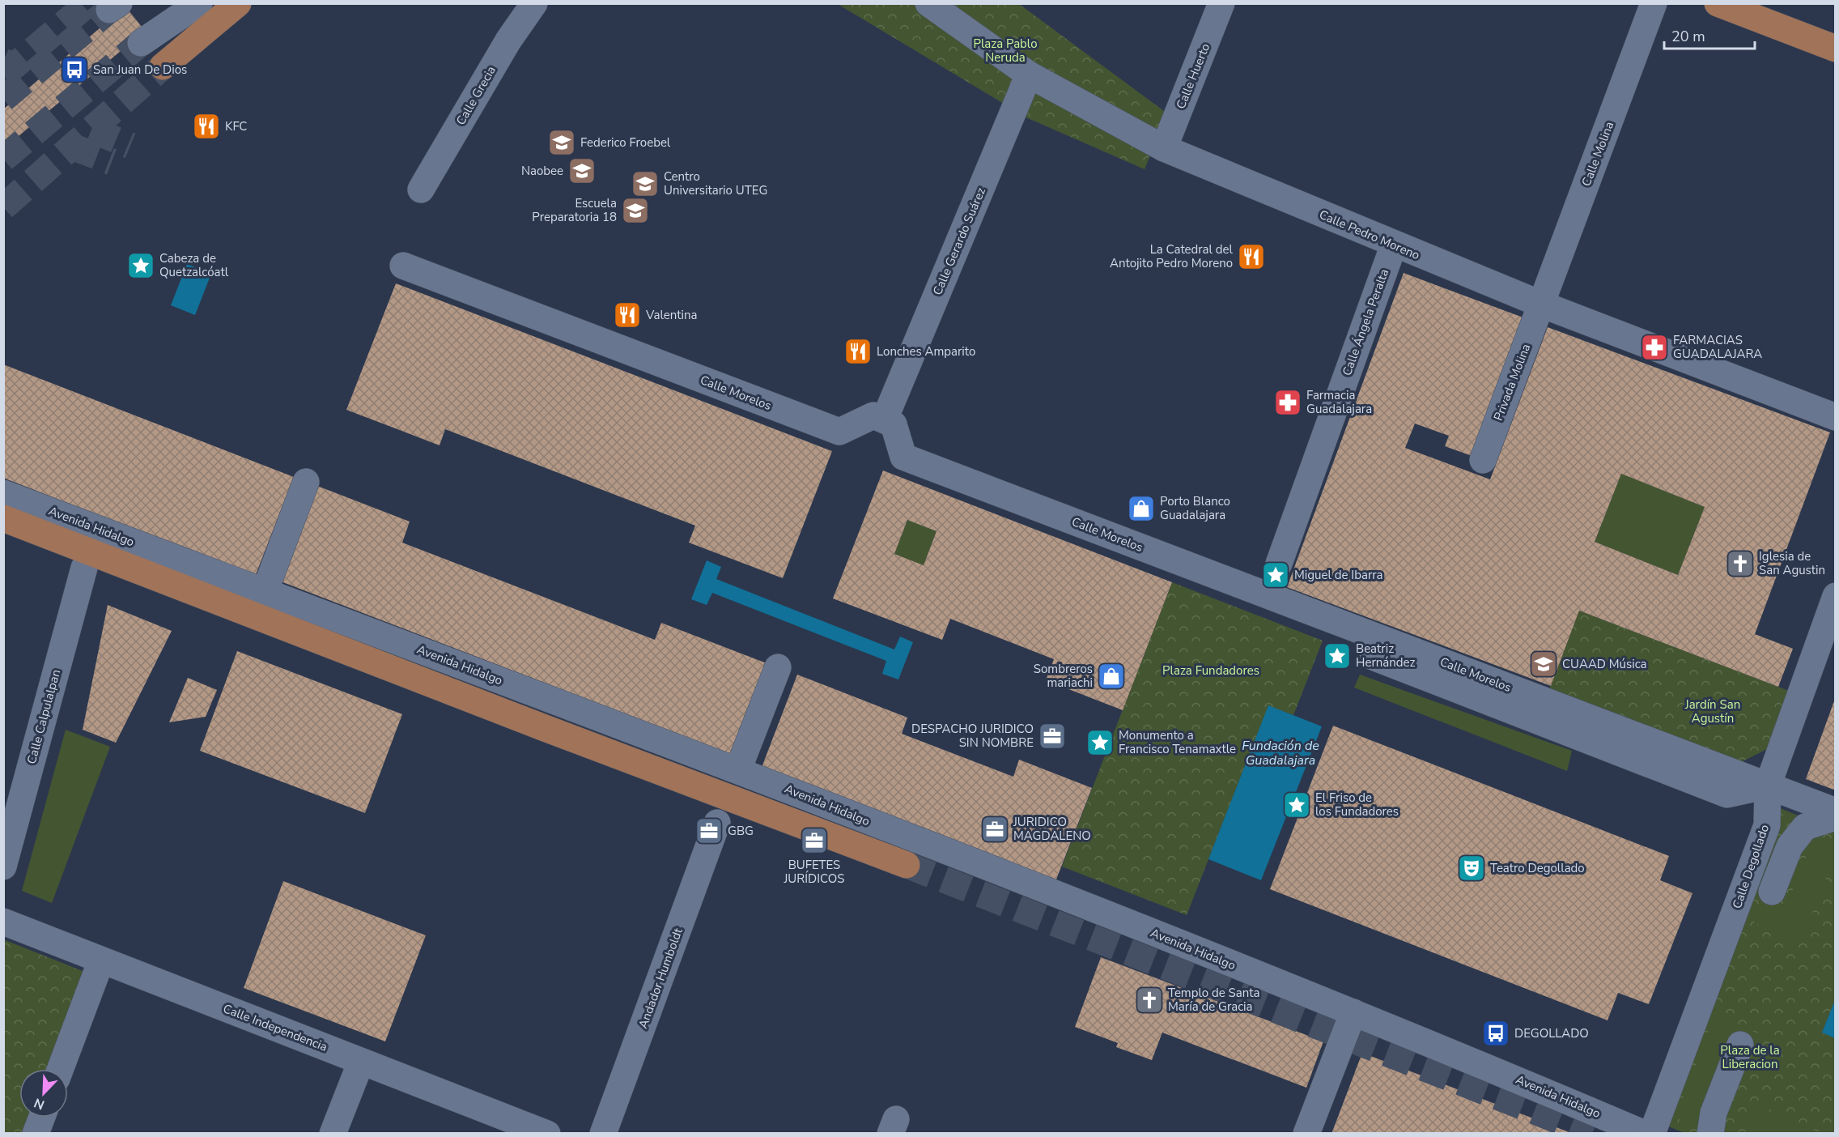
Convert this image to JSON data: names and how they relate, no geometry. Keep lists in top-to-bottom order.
{
  "streets": {
    "main road": ["Avenida Hidalgo"],
    "street": [
      "Calle Huerto",
      "Calle Grecia",
      "Calle Molina",
      "Calle Pedro Moreno",
      "Calle Gerardo Suárez",
      "Calle Ángela Peralta",
      "Privada Molina",
      "Calle Morelos",
      "Calle Calpulalpan",
      "Calle Degollado",
      "Andador Humboldt",
      "Calle Independencia"
    ]
  },
  "crossings": [
    ["Calle Huerto", "Calle Pedro Moreno"],
    ["Calle Molina", "Calle Pedro Moreno"],
    ["Calle Molina", "Privada Molina"],
    ["Calle Pedro Moreno", "Calle Gerardo Suárez"],
    ["Calle Pedro Moreno", "Calle Ángela Peralta"],
    ["Calle Pedro Moreno", "Privada Molina"],
    ["Calle Morelos", "Calle Degollado"]
  ],
  "water": ["Fundación de Guadalajara"],
  "parks": [
    "Plaza Pablo Neruda",
    "Plaza Fundadores",
    "Jardín San Agustín",
    "Plaza de la Liberacion"
  ],
  "places": {
    "bus stop": ["San Juan De Dios", "DEGOLLADO"],
    "restaurant": [
      "KFC",
      "La Catedral del Antojito Pedro Moreno",
      "Valentina",
      "Lonches Amparito"
    ],
    "school or university": [
      "Federico Froebel",
      "Naobee",
      "Centro Universitario UTEG",
      "Escuela Preparatoria 18",
      "CUAAD Música"
    ],
    "place": [
      "Cabeza de Quetzalcóatl",
      "Miguel de Ibarra",
      "Beatriz Hernández",
      "Monumento a Francisco Tenamaxtle",
      "El Friso de los Fundadores"
    ],
    "pharmacy": ["FARMACIAS GUADALAJARA", "Farmacia Guadalajara"],
    "shop": ["Porto Blanco Guadalajara", "Sombreros mariachi"],
    "church": ["Iglesia de San Agustin", "Templo de Santa María de Gracia"],
    "office": [
      "DESPACHO JURIDICO SIN NOMBRE",
      "JURIDICO MAGDALENO",
      "GBG",
      "BUFETES JURÍDICOS"
    ],
    "theatre": ["Teatro Degollado"]
  },
  "scale_bar": "20 m",
  "north": "bottom left"
}
